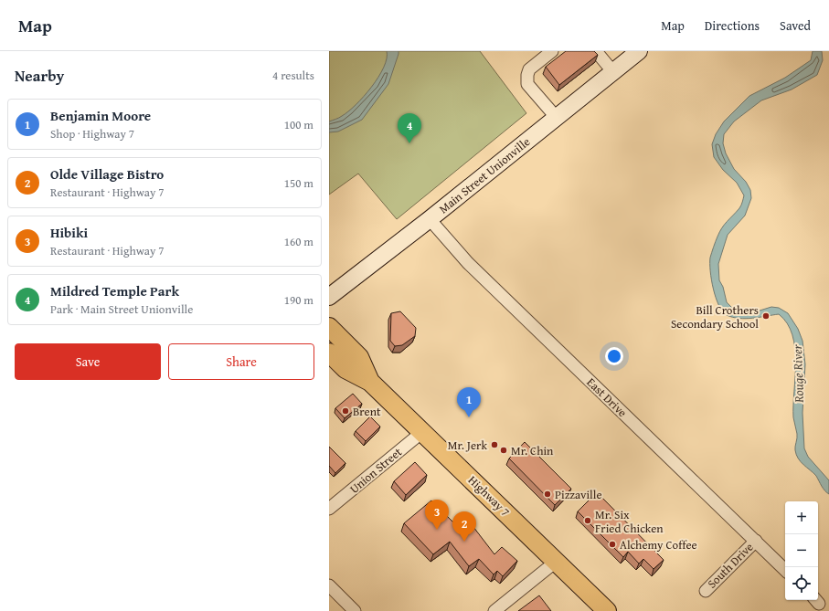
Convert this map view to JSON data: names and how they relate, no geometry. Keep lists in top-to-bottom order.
{
  "streets": {
    "main road": ["Main Street Unionville", "Highway 7"],
    "street": ["East Drive", "Union Street", "South Drive"]
  },
  "crossings": [
    ["Main Street Unionville", "East Drive"],
    ["East Drive", "South Drive"],
    ["Union Street", "Highway 7"]
  ],
  "water": ["Rouge River"],
  "places": [
    "Bill Crothers Secondary School",
    "Brent",
    "Mr. Jerk",
    "Mr. Chin",
    "Pizzaville",
    "Mr. Six Fried Chicken",
    "Alchemy Coffee"
  ],
  "page": {
    "header": "Map",
    "nav": ["Map", "Directions", "Saved"],
    "heading": ["Nearby", "4 results"],
    "list": [
      {
        "mark": "1",
        "name": "Benjamin Moore",
        "note": "Shop · Highway 7",
        "value": "100 m"
      },
      {
        "mark": "2",
        "name": "Olde Village Bistro",
        "note": "Restaurant · Highway 7",
        "value": "150 m"
      },
      {
        "mark": "3",
        "name": "Hibiki",
        "note": "Restaurant · Highway 7",
        "value": "160 m"
      },
      {
        "mark": "4",
        "name": "Mildred Temple Park",
        "note": "Park · Main Street Unionville",
        "value": "190 m"
      }
    ],
    "pins": [
      "4",
      "1",
      "3",
      "2"
    ],
    "buttons": ["Save", "Share"],
    "map_buttons": ["+", "−"]
  }
}
